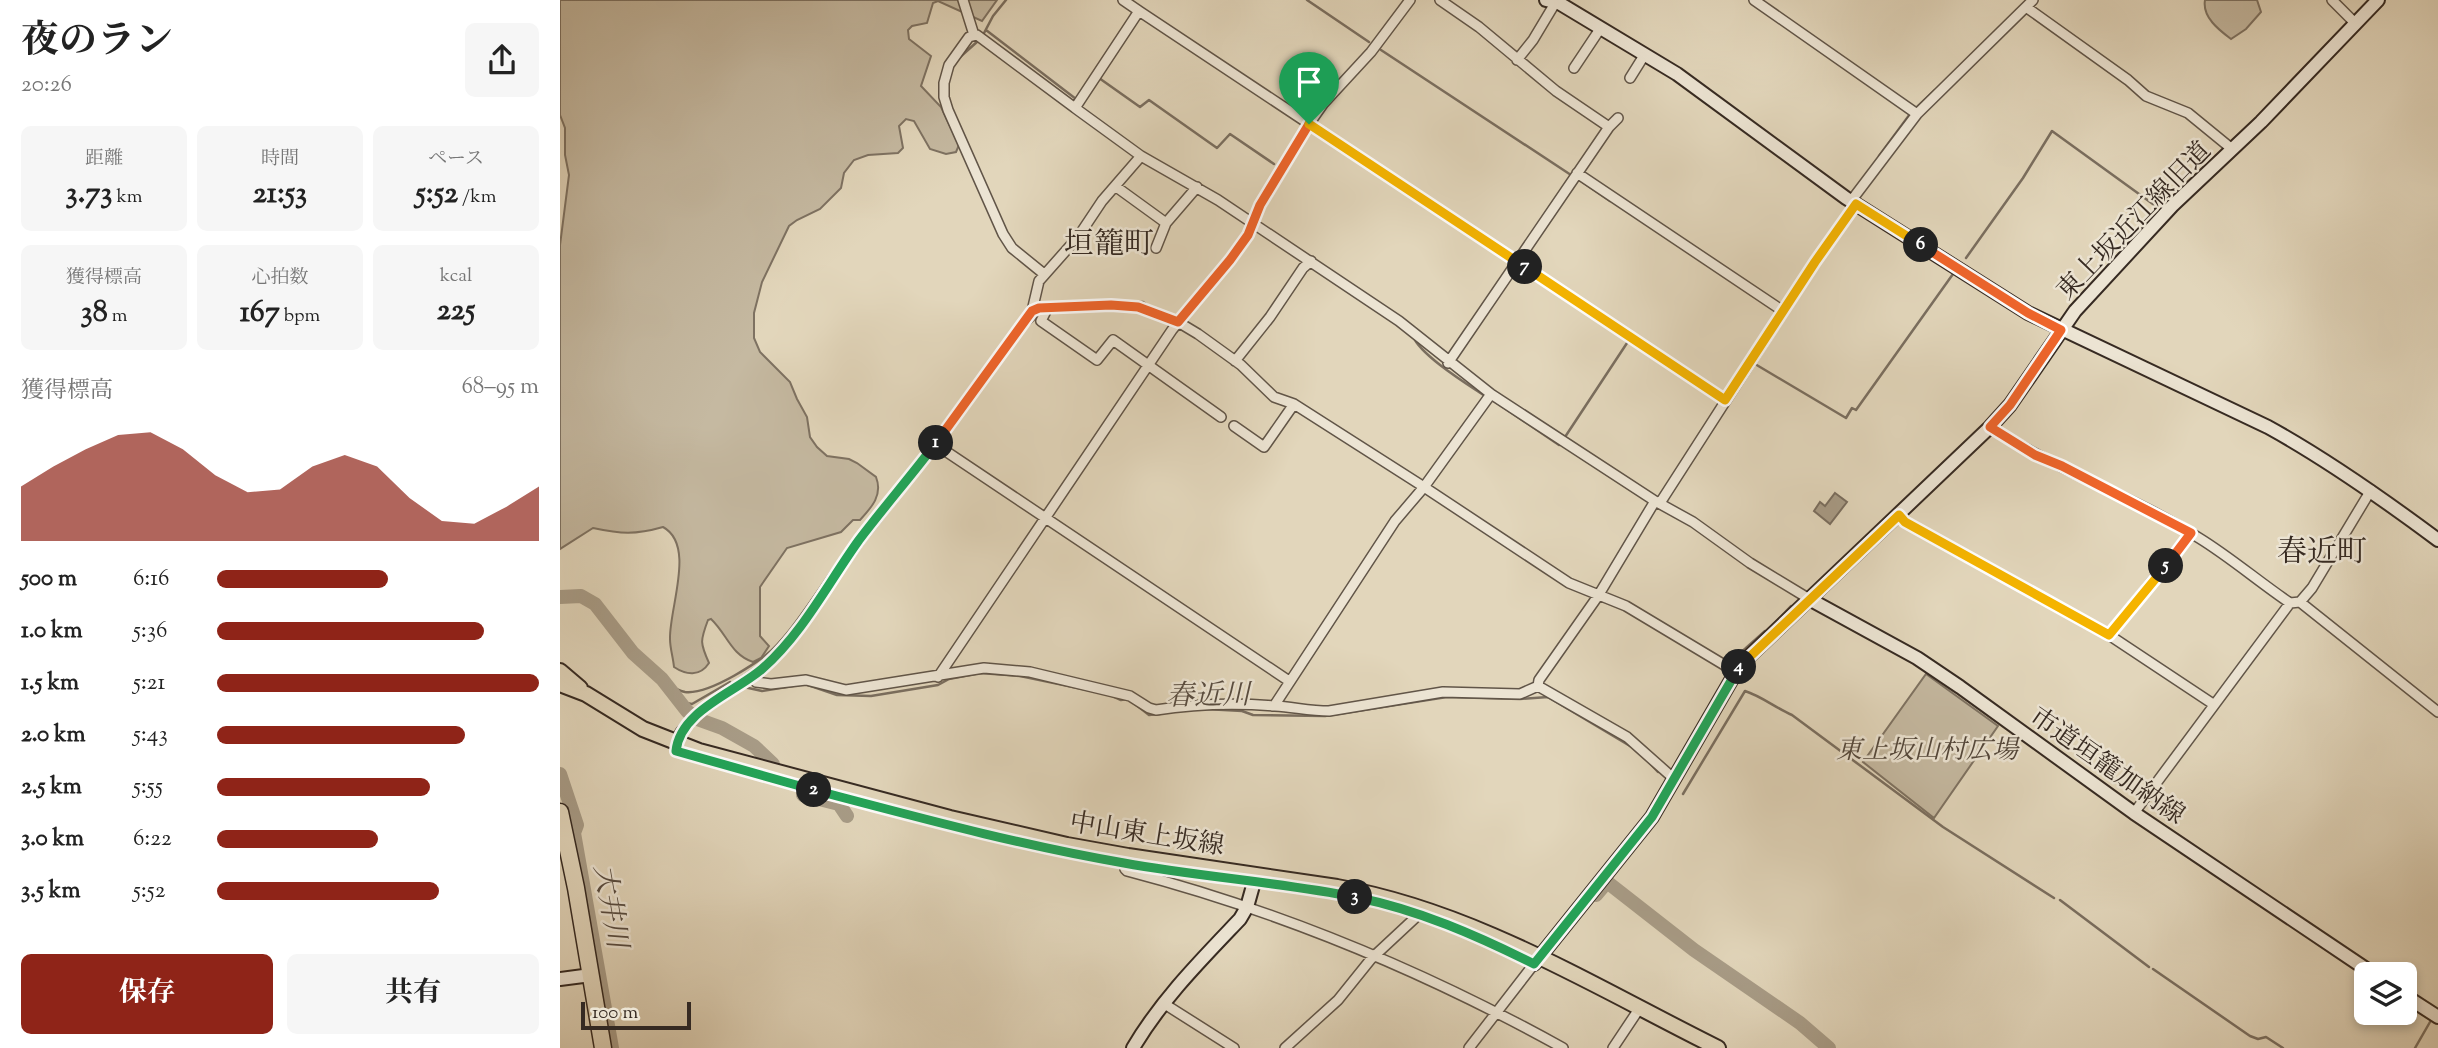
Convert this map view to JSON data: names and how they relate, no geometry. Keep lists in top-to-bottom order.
{
  "streets": {
    "main road": ["中山東上坂線"],
    "street": ["東上坂近江線旧道", "市道垣籠加納線"]
  },
  "crossings": [
    ["東上坂近江線旧道", "市道垣籠加納線"],
    ["東上坂近江線旧道", "中山東上坂線"]
  ],
  "districts": ["垣籠町", "春近町"],
  "water": ["春近川", "大井川"],
  "parks": ["東上坂山村広場"],
  "scale_bar": "100 m",
  "page": {
    "heading": ["夜のラン", "20:26"],
    "stats": [
      ["距離", "3.73 km"],
      ["時間", "21:53"],
      ["ペース", "5:52 /km"],
      ["獲得標高", "38 m"],
      ["心拍数", "167 bpm"],
      ["kcal", "225"]
    ],
    "pins": [
      "6",
      "7",
      "1",
      "5",
      "4",
      "2",
      "3"
    ],
    "chart": ["獲得標高", "68–95 m"],
    "list": [
      {
        "name": "500 m",
        "note": "6:16"
      },
      {
        "name": "1.0 km",
        "note": "5:36"
      },
      {
        "name": "1.5 km",
        "note": "5:21"
      },
      {
        "name": "2.0 km",
        "note": "5:43"
      },
      {
        "name": "2.5 km",
        "note": "5:55"
      },
      {
        "name": "3.0 km",
        "note": "6:22"
      },
      {
        "name": "3.5 km",
        "note": "5:52"
      }
    ],
    "buttons": ["保存", "共有"],
    "scale": "100 m"
  }
}
